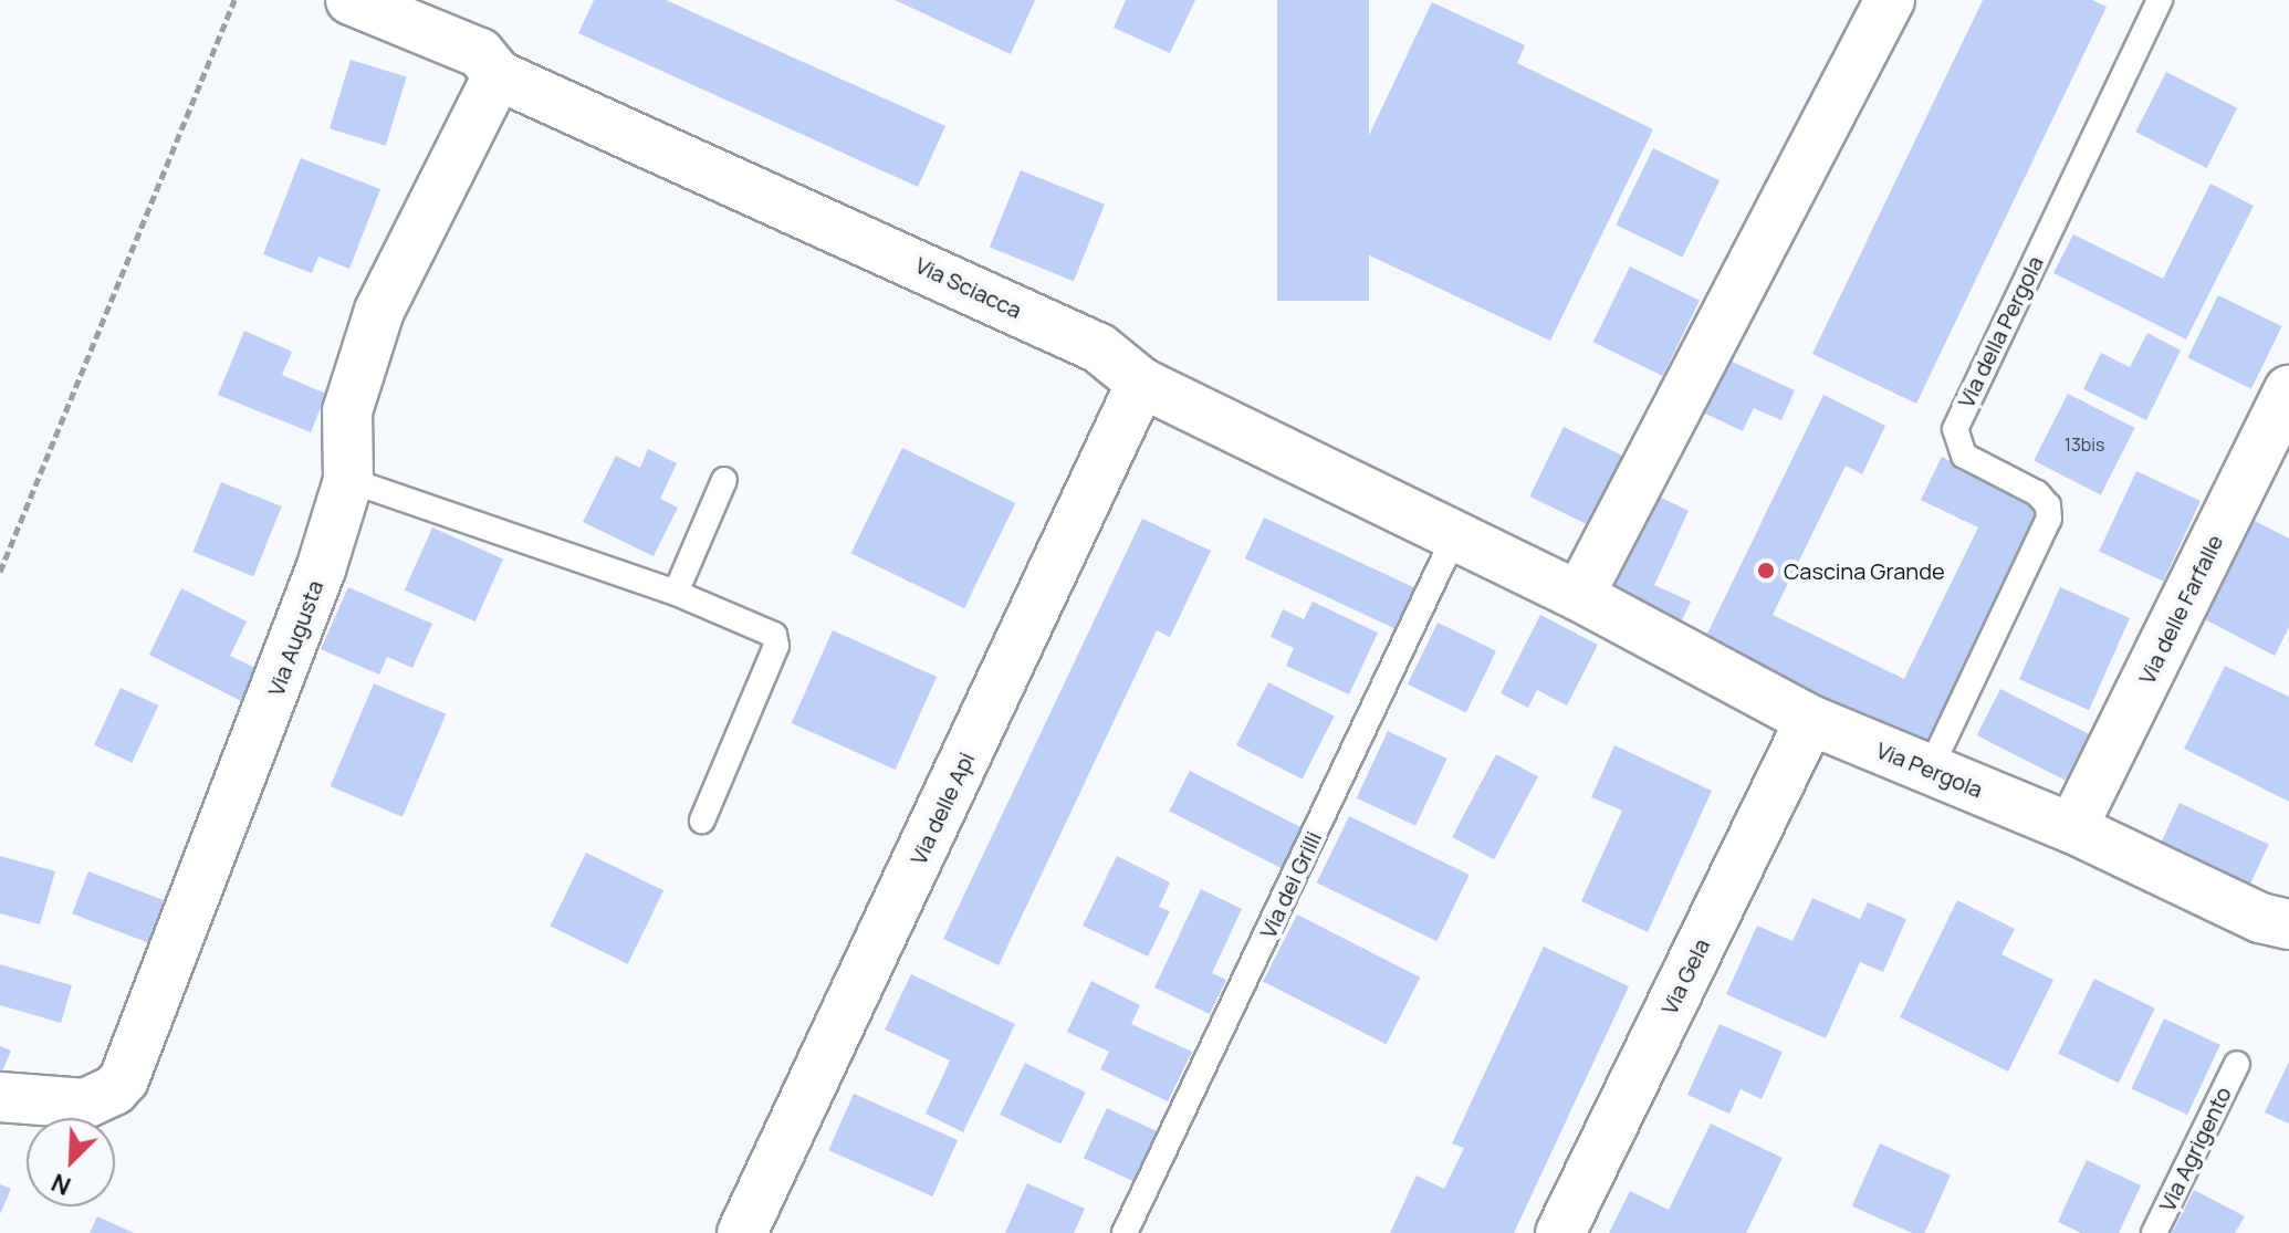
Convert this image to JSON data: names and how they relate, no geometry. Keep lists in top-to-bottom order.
{
  "streets": {
    "street": [
      "Via Sciacca",
      "Via delle Farfalle",
      "Via Augusta",
      "Via Pergola",
      "Via delle Api",
      "Via Gela"
    ],
    "lane": ["Via della Pergola", "Via dei Grilli", "Via Agrigento"]
  },
  "crossings": [
    ["Via Sciacca", "Via Augusta"],
    ["Via Sciacca", "Via Pergola"],
    ["Via Sciacca", "Via delle Api"],
    ["Via Sciacca", "Via dei Grilli"],
    ["Via della Pergola", "Via Pergola"],
    ["Via delle Farfalle", "Via Pergola"],
    ["Via Pergola", "Via Gela"]
  ],
  "places": ["Cascina Grande"],
  "house_numbers": ["13bis"],
  "north": "bottom left"
}
